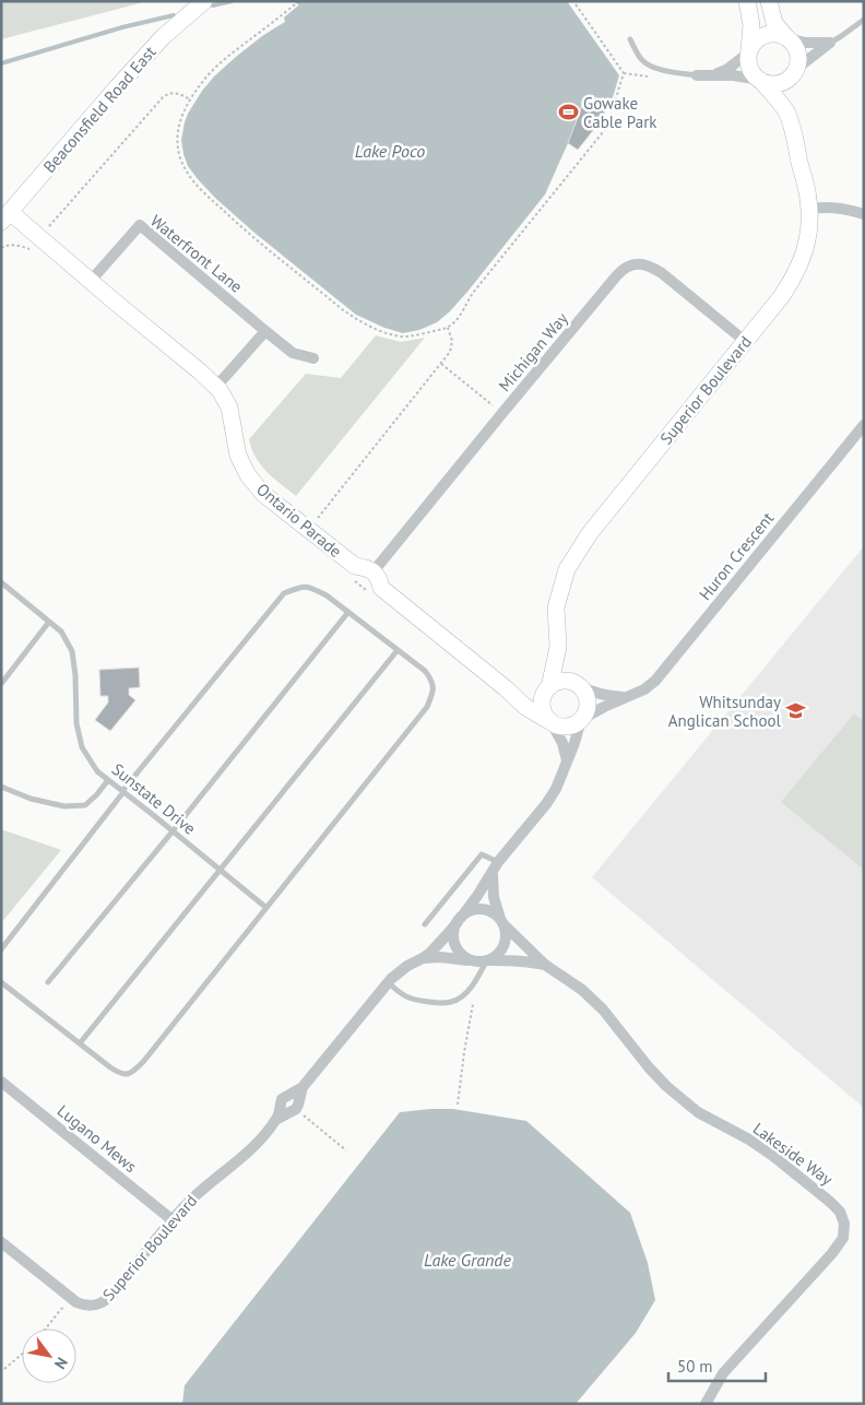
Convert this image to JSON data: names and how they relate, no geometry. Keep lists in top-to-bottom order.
{
  "streets": {
    "street": [
      "Beaconsfield Road East",
      "Waterfront Lane",
      "Michigan Way",
      "Superior Boulevard",
      "Ontario Parade",
      "Huron Crescent",
      "Lugano Mews",
      "Lakeside Way"
    ],
    "lane": ["Sunstate Drive"]
  },
  "crossings": [
    ["Beaconsfield Road East", "Ontario Parade"],
    ["Waterfront Lane", "Ontario Parade"],
    ["Michigan Way", "Superior Boulevard"],
    ["Michigan Way", "Ontario Parade"],
    ["Superior Boulevard", "Huron Crescent"],
    ["Superior Boulevard", "Lugano Mews"],
    ["Superior Boulevard", "Lakeside Way"]
  ],
  "water": ["Lake Poco", "Lake Grande"],
  "places": {
    "sports": ["Gowake Cable Park"],
    "school or university": ["Whitsunday Anglican School"]
  },
  "scale_bar": "50 m",
  "north": "bottom right"
}
